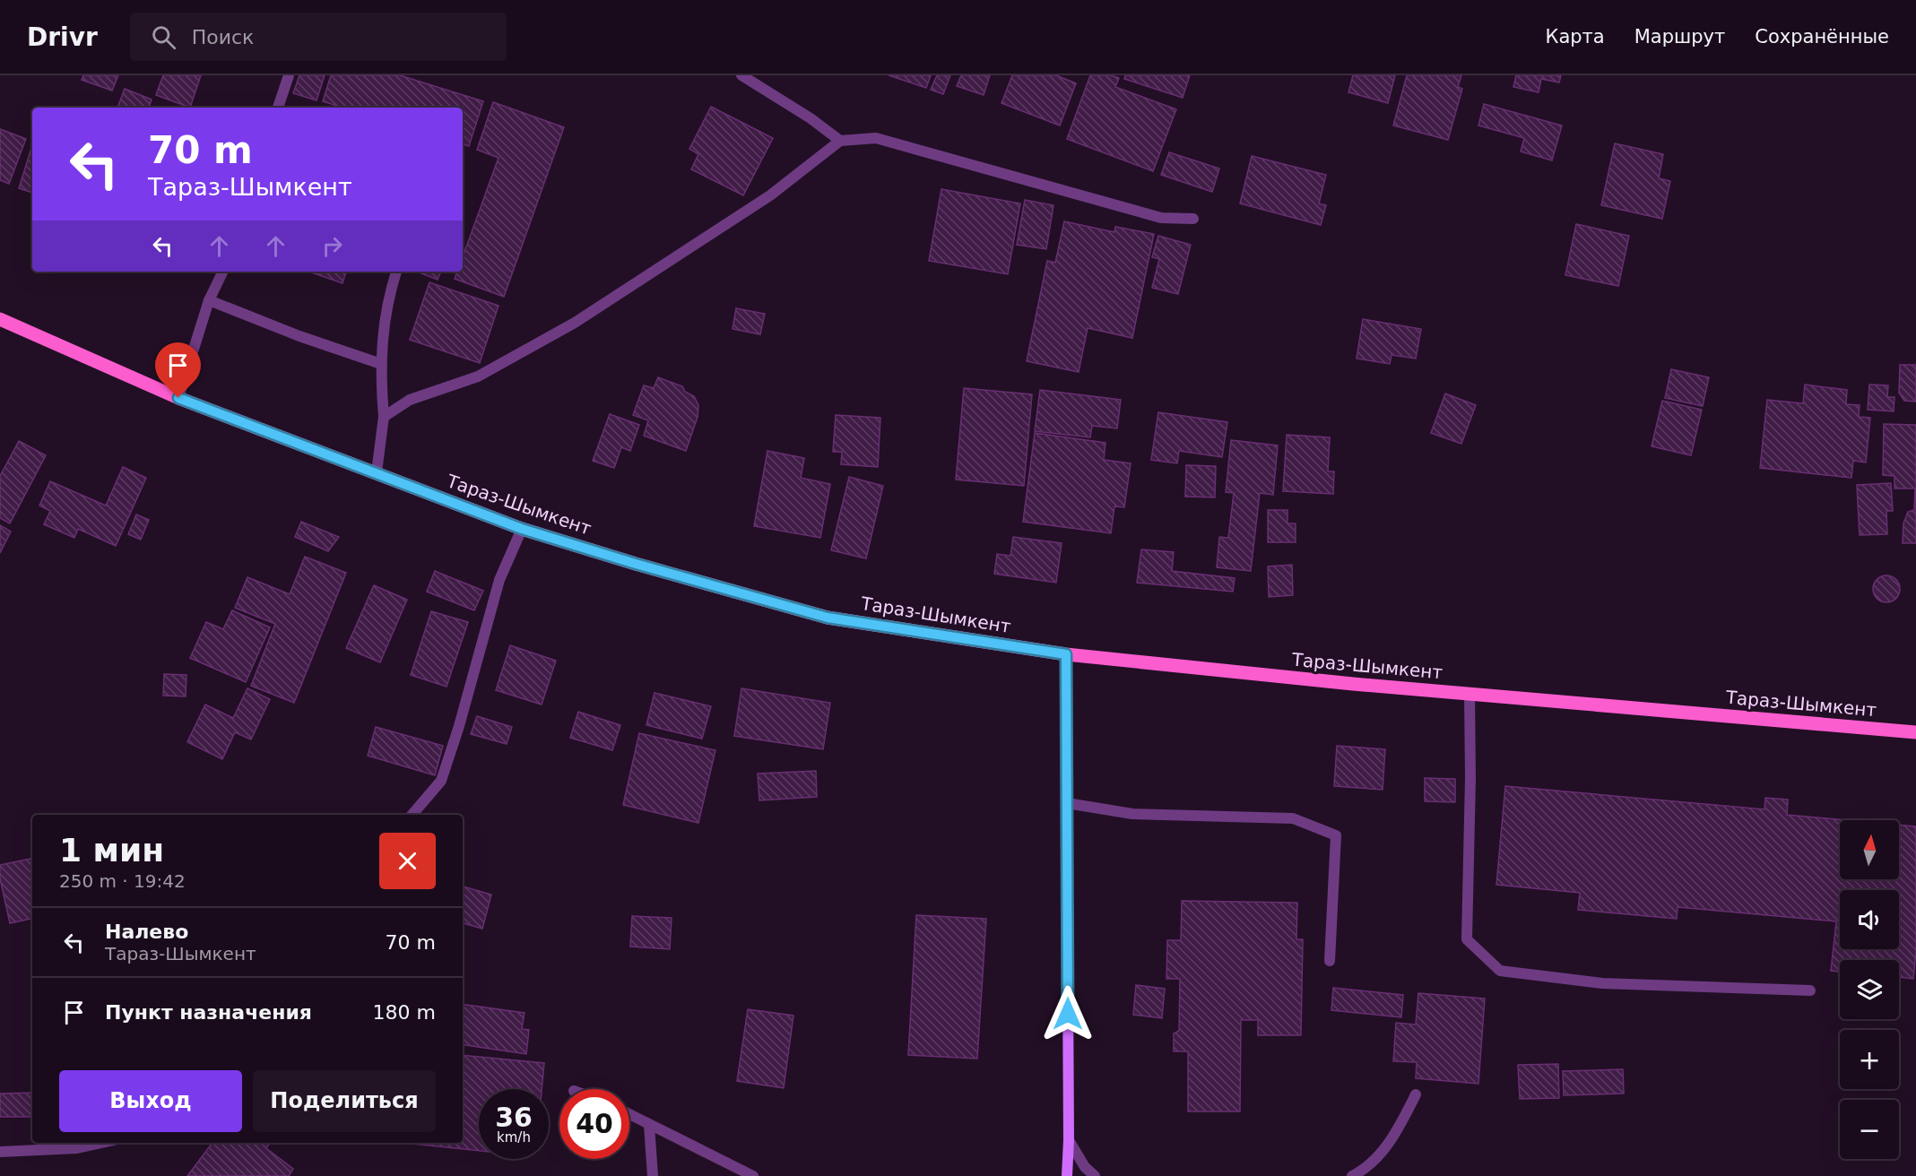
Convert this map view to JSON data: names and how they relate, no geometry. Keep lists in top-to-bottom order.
{
  "streets": {
    "main road": ["Тараз-Шымкент"]
  },
  "north": "top",
  "page": {
    "header": "Drivr",
    "search": "Поиск",
    "nav": ["Карта", "Маршрут", "Сохранённые"],
    "turn": ["70 m", "Тараз-Шымкент"],
    "heading": ["1 мин", "250 m · 19:42"],
    "map_buttons": ["+", "−"],
    "list": [
      {
        "name": "Налево",
        "note": "Тараз-Шымкент",
        "value": "70 m"
      },
      {
        "name": "Пункт назначения",
        "value": "180 m"
      }
    ],
    "buttons": ["Выход", "Поделиться"],
    "speed": "36 km/h",
    "limit": "40"
  }
}
